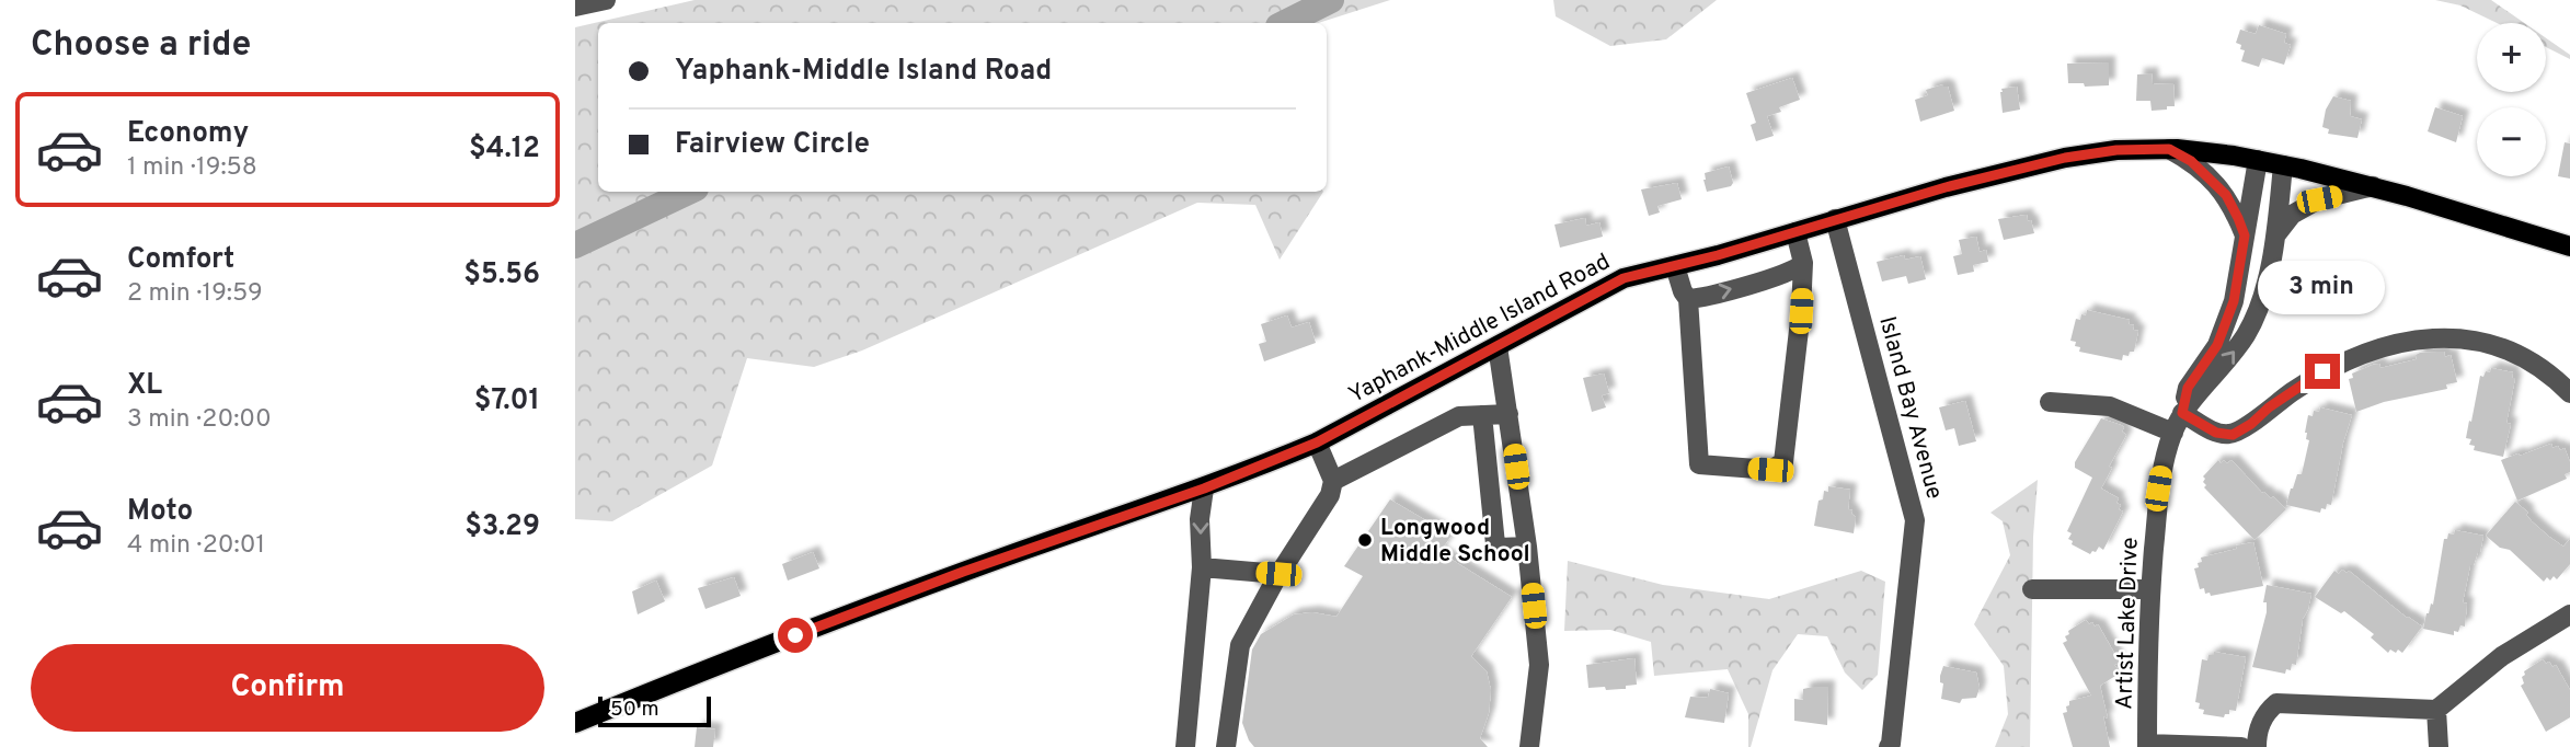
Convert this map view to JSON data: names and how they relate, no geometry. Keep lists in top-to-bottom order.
{
  "streets": {
    "main road": ["Yaphank-Middle Island Road"],
    "street": ["Island Bay Avenue", "Artist Lake Drive"]
  },
  "crossings": [
    ["Yaphank-Middle Island Road", "Island Bay Avenue"],
    ["Yaphank-Middle Island Road", "Artist Lake Drive"]
  ],
  "places": ["Longwood Middle School"],
  "scale_bar": "50 m",
  "page": {
    "heading": "Choose a ride",
    "map_buttons": ["+", "−"],
    "banner": ["Yaphank-Middle Island Road", "Fairview Circle"],
    "list": [
      {
        "name": "Economy",
        "note": "1 min · 19:58",
        "value": "$4.12"
      },
      {
        "name": "Comfort",
        "note": "2 min · 19:59",
        "value": "$5.56"
      },
      {
        "name": "XL",
        "note": "3 min · 20:00",
        "value": "$7.01"
      },
      {
        "name": "Moto",
        "note": "4 min · 20:01",
        "value": "$3.29"
      }
    ],
    "bubble": "3 min",
    "buttons": "Confirm",
    "scale": "50 m"
  }
}
